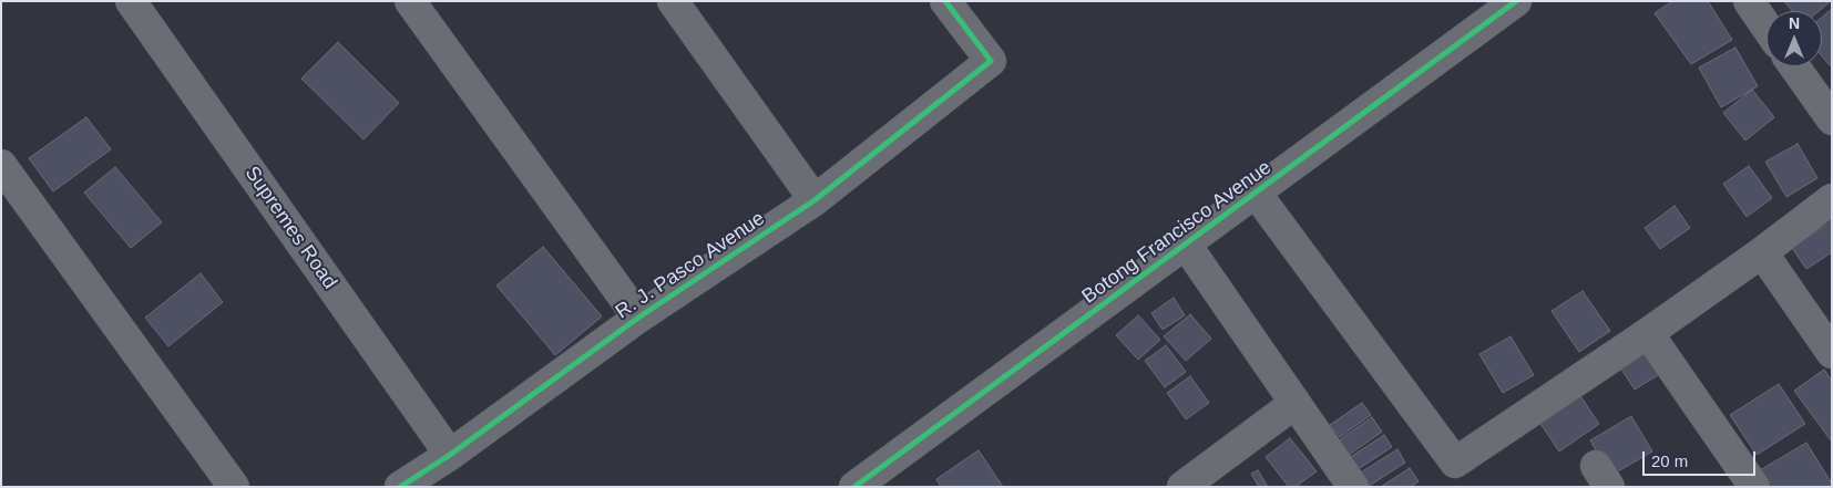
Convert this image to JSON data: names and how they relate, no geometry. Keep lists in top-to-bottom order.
{
  "streets": {
    "street": ["Supremes Road", "Botong Francisco Avenue", "R. J. Pasco Avenue"]
  },
  "crossings": [
    ["Supremes Road", "R. J. Pasco Avenue"]
  ],
  "scale_bar": "20 m",
  "north": "top"
}
